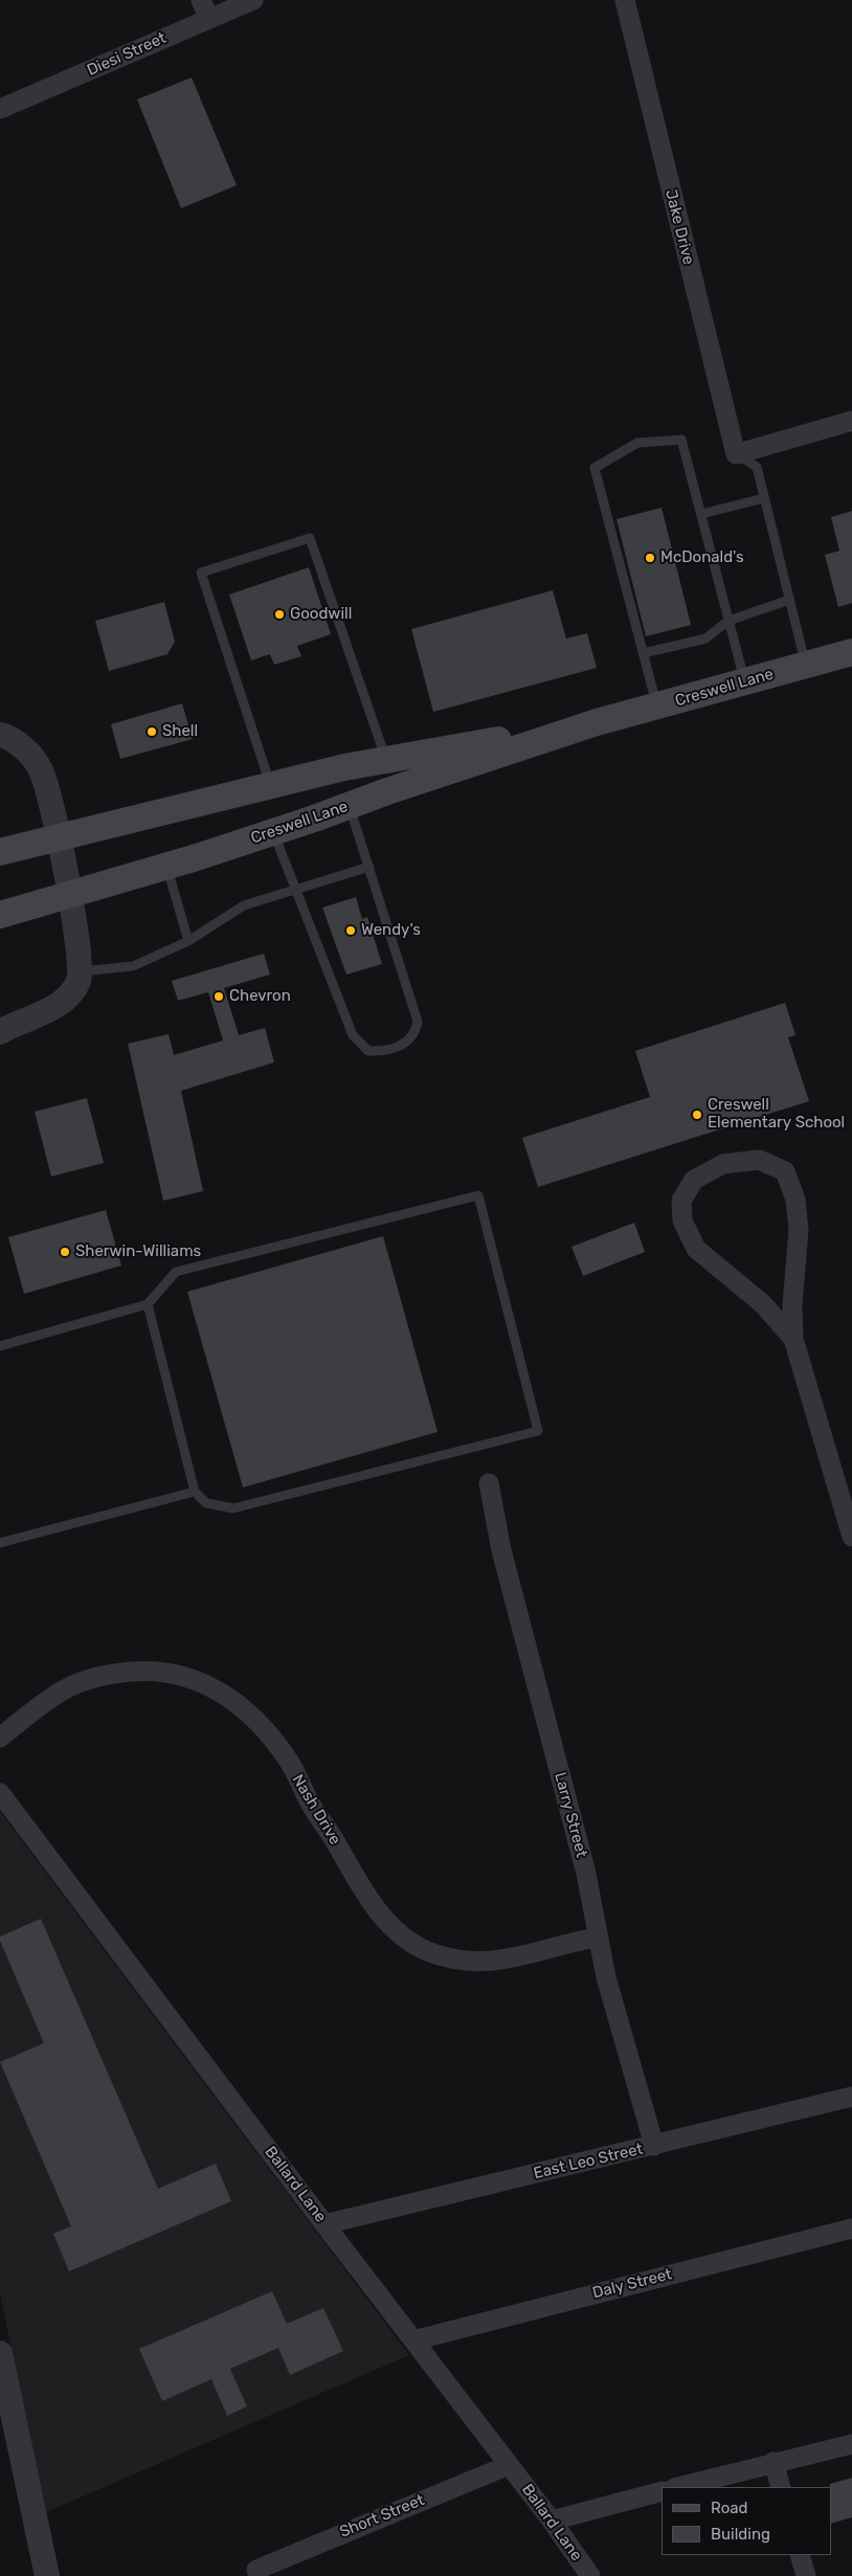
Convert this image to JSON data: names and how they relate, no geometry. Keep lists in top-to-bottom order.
{
  "streets": {
    "main road": ["Creswell Lane"],
    "street": [
      "Diesi Street",
      "Jake Drive",
      "Nash Drive",
      "Larry Street",
      "East Leo Street",
      "Ballard Lane",
      "Daly Street",
      "Short Street"
    ]
  },
  "crossings": [
    ["Nash Drive", "Larry Street"],
    ["Larry Street", "East Leo Street"],
    ["East Leo Street", "Ballard Lane"],
    ["Ballard Lane", "Daly Street"],
    ["Ballard Lane", "Short Street"]
  ],
  "places": [
    "McDonald's",
    "Goodwill",
    "Shell",
    "Wendy's",
    "Chevron",
    "Creswell Elementary School",
    "Sherwin-Williams"
  ],
  "legend": ["Road", "Building"]
}
